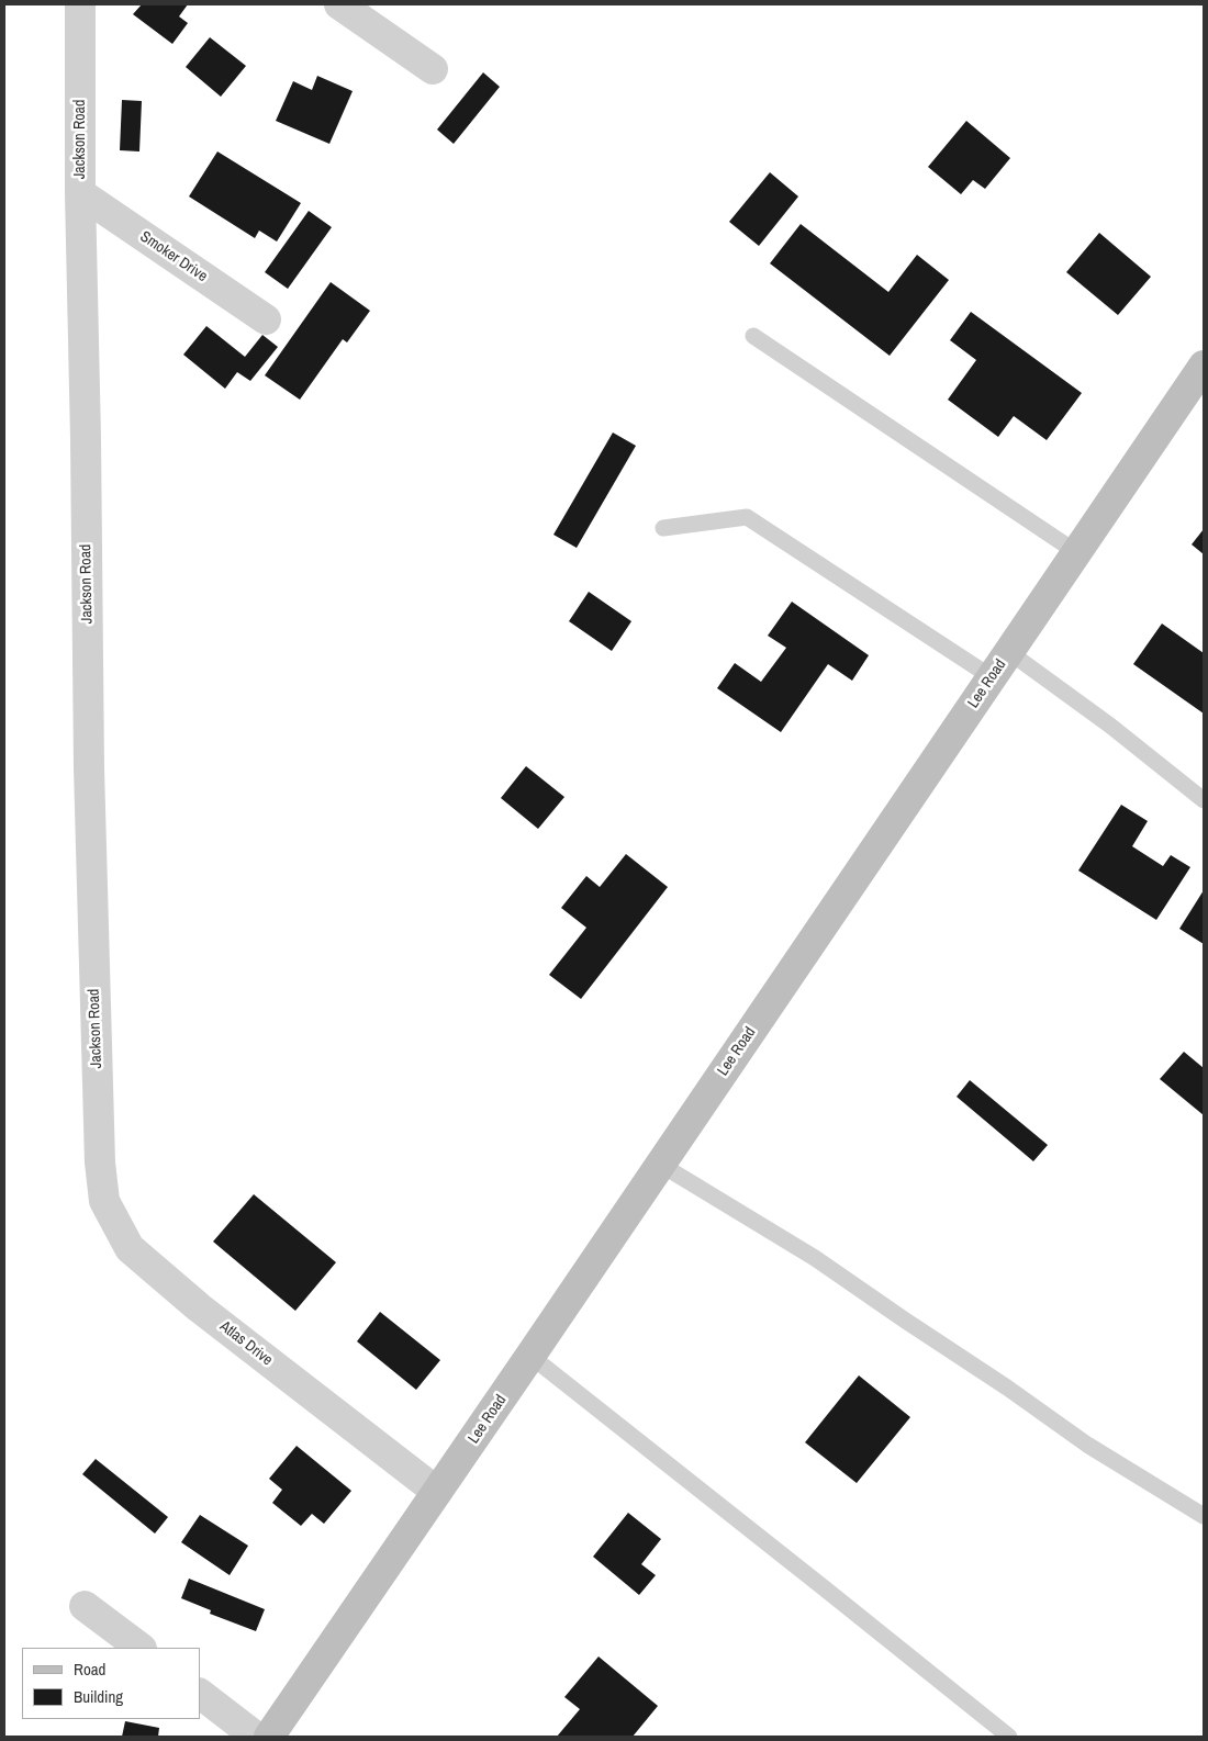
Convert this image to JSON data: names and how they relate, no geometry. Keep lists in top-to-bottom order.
{
  "streets": {
    "street": [
      "Jackson Road",
      "Smoker Drive",
      "Lee Road",
      "Atlas Drive"
    ]
  },
  "crossings": [
    ["Jackson Road", "Smoker Drive"],
    ["Jackson Road", "Atlas Drive"],
    ["Lee Road", "Atlas Drive"]
  ],
  "legend": ["Road", "Building"]
}
